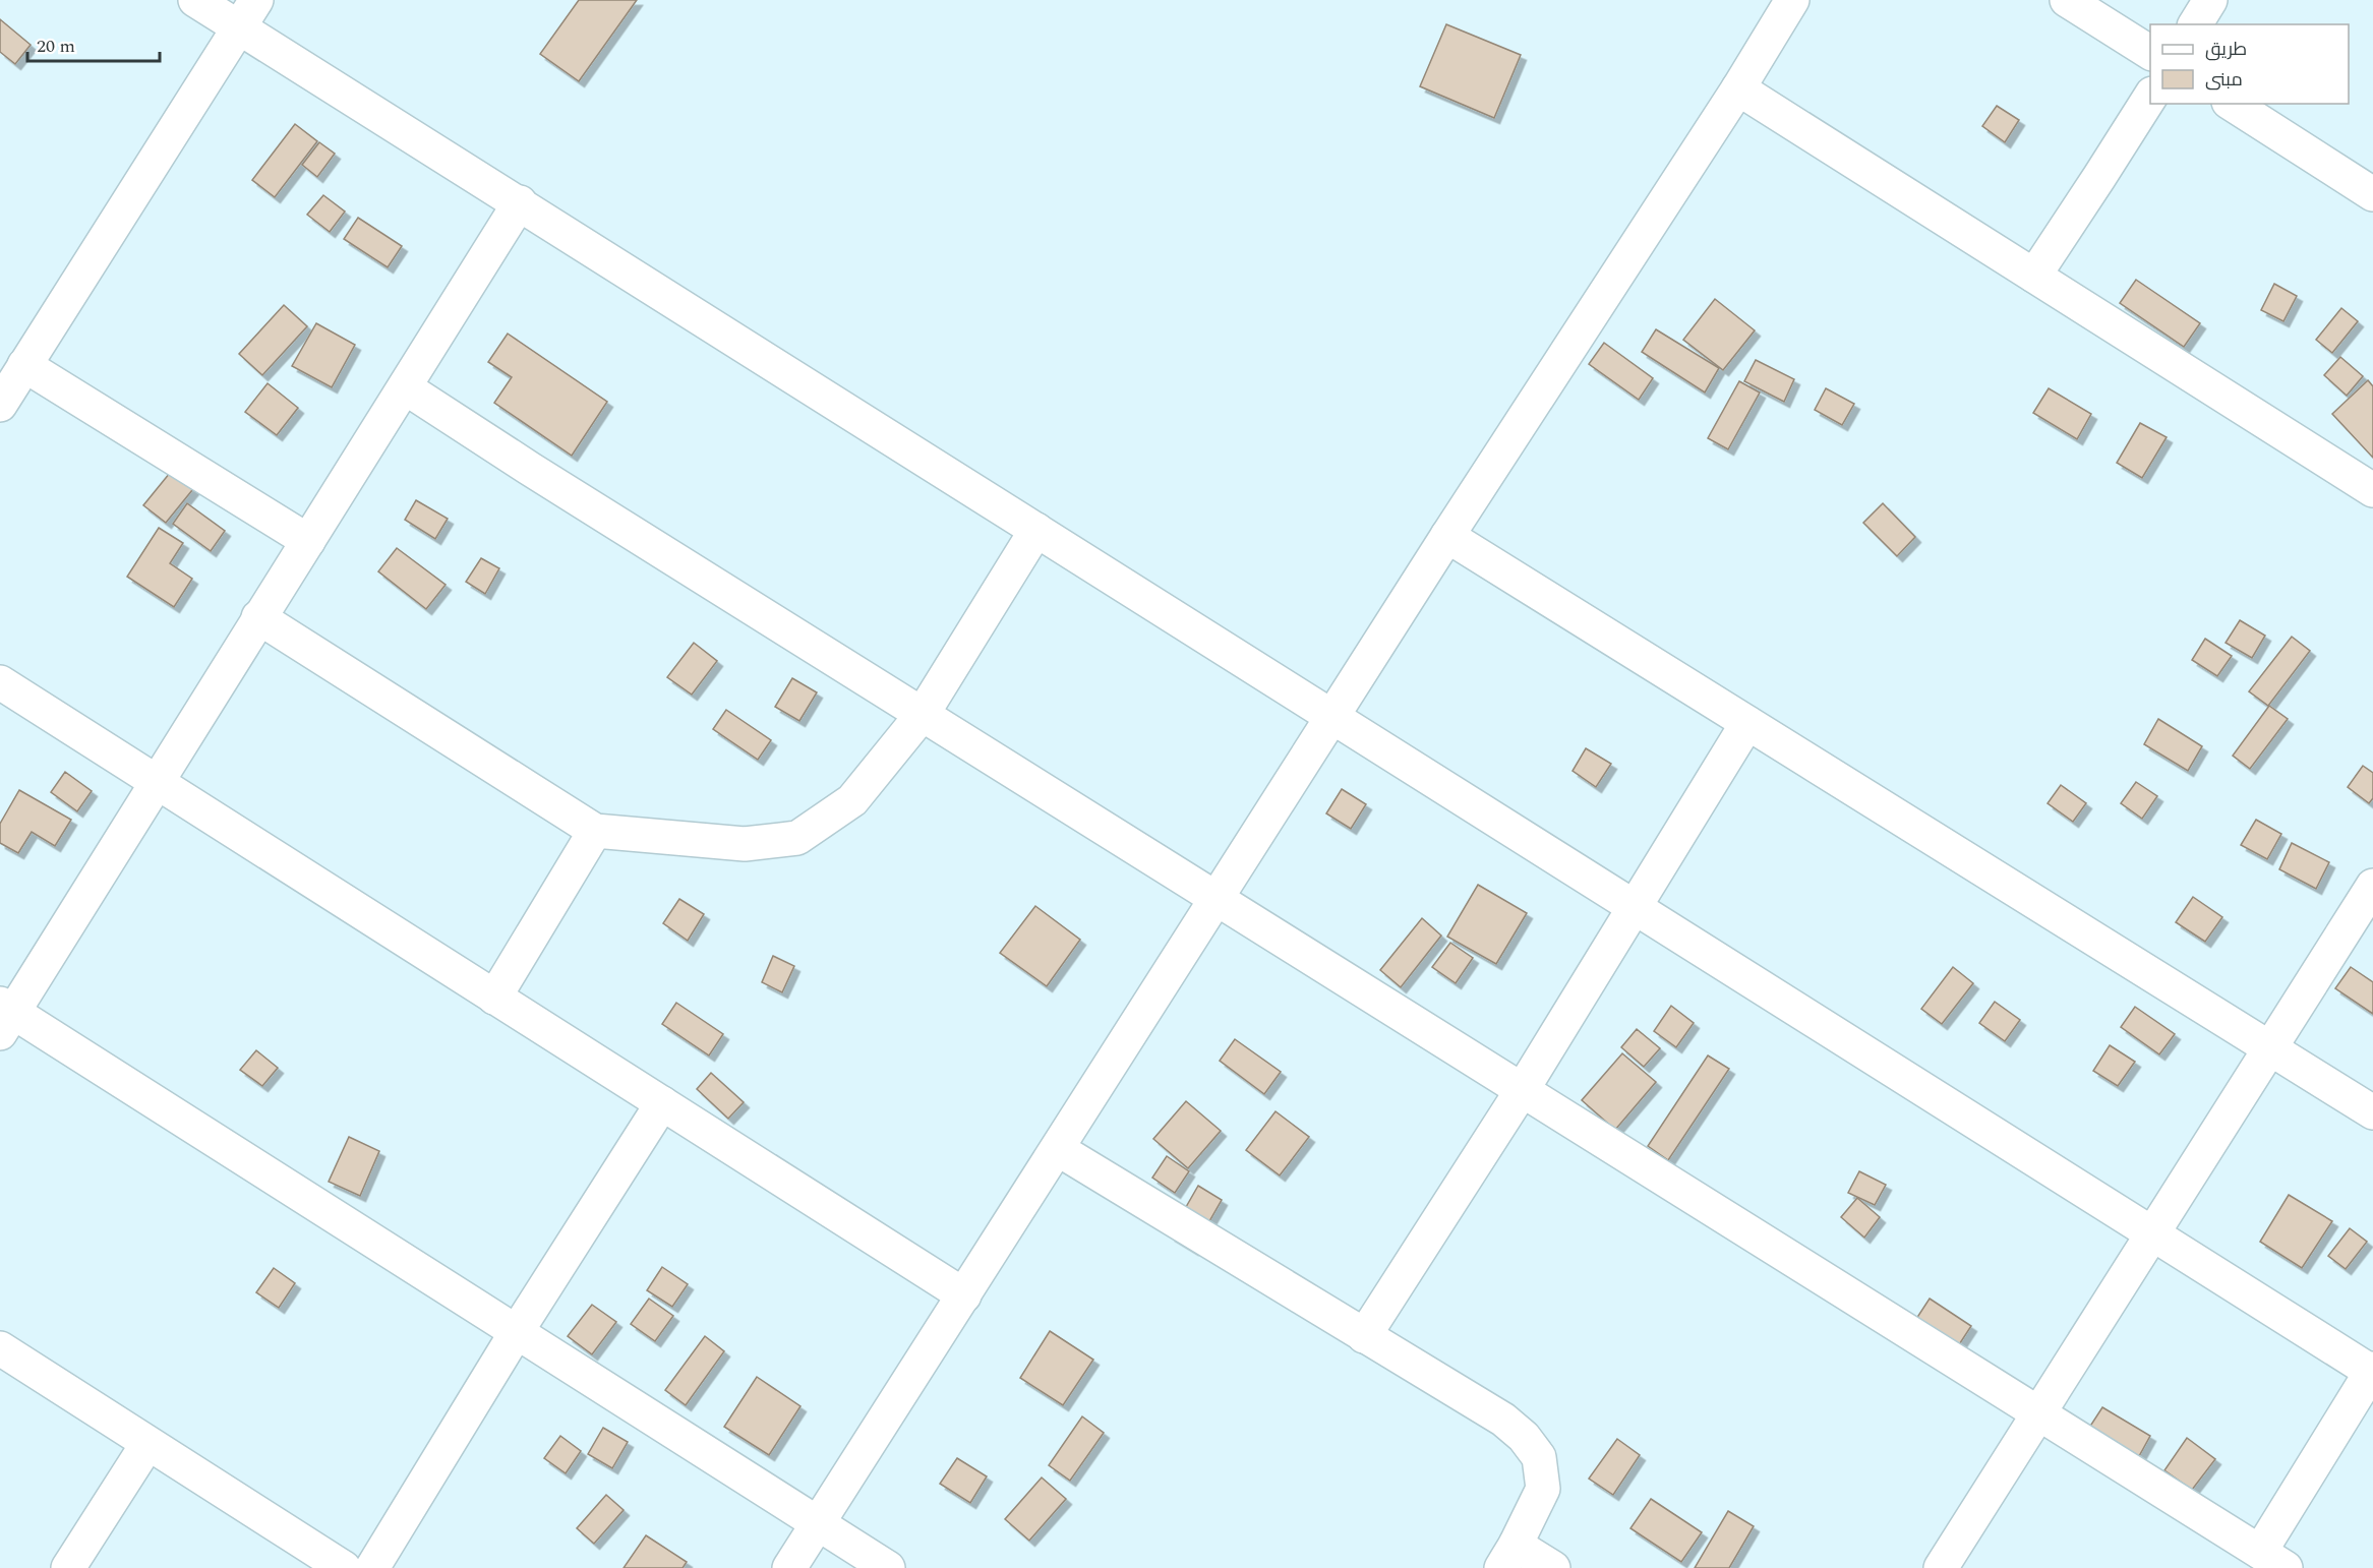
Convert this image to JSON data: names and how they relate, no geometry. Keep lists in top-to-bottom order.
{
  "legend": ["طريق", "مبنى"],
  "scale_bar": "20 m"
}
